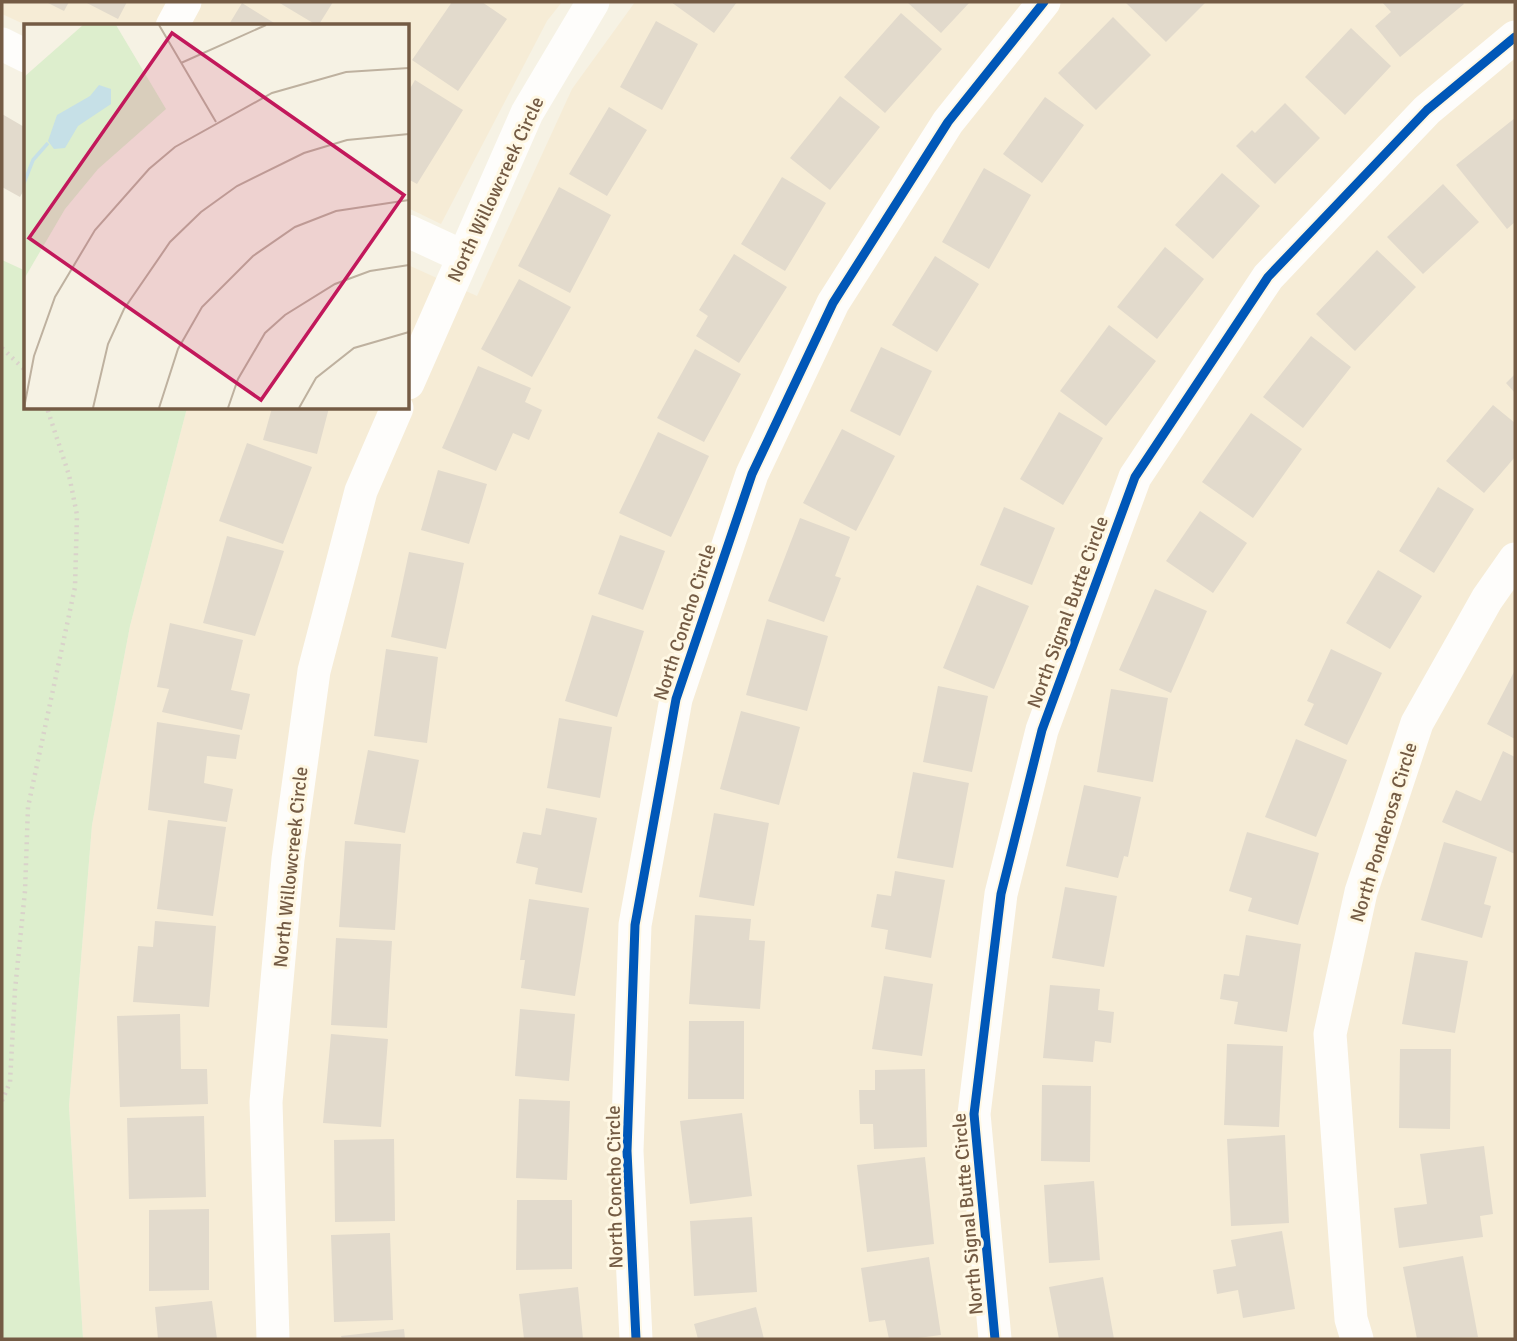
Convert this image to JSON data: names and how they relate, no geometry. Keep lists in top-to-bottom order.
{
  "streets": {
    "street": [
      "North Willowcreek Circle",
      "North Signal Butte Circle",
      "North Concho Circle",
      "North Ponderosa Circle"
    ]
  }
}
